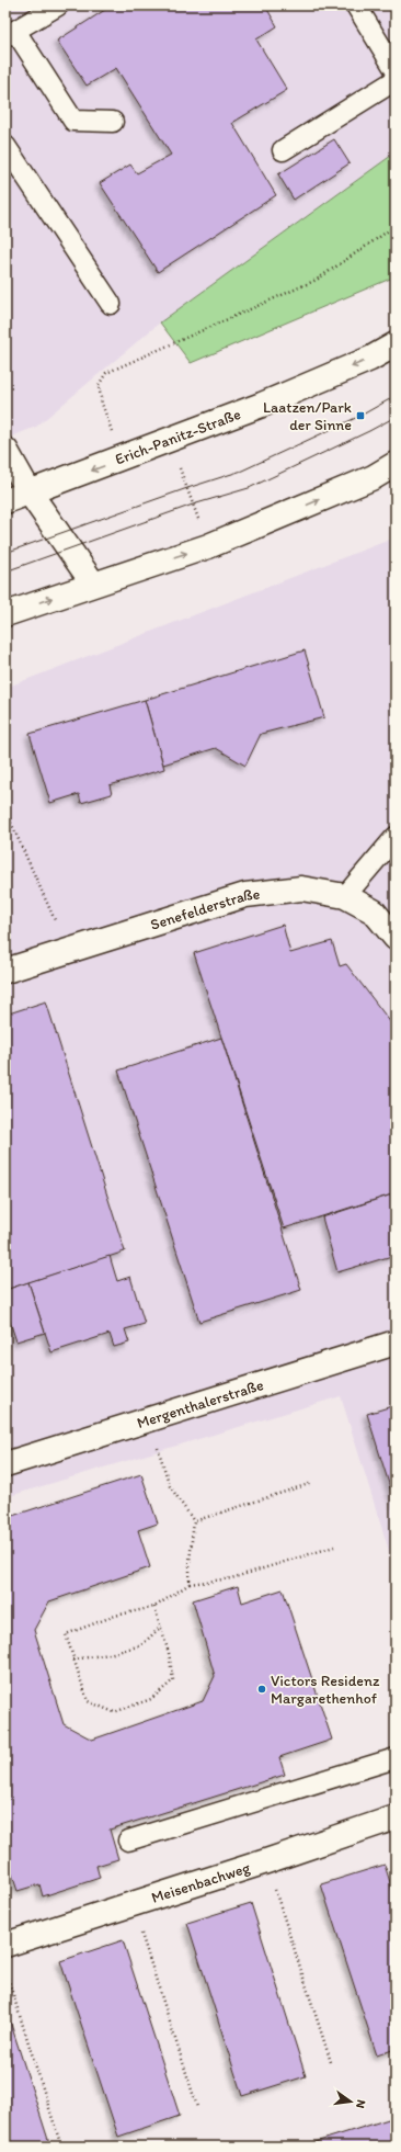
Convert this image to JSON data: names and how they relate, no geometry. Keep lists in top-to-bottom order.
{
  "streets": {
    "street": [
      "Erich-Panitz-Straße",
      "Senefelderstraße",
      "Mergenthalerstraße",
      "Meisenbachweg"
    ]
  },
  "places": {
    "transit": ["Laatzen/Park der Sinne"],
    "other": ["Victors Residenz Margarethenhof"]
  },
  "north": "right"
}
